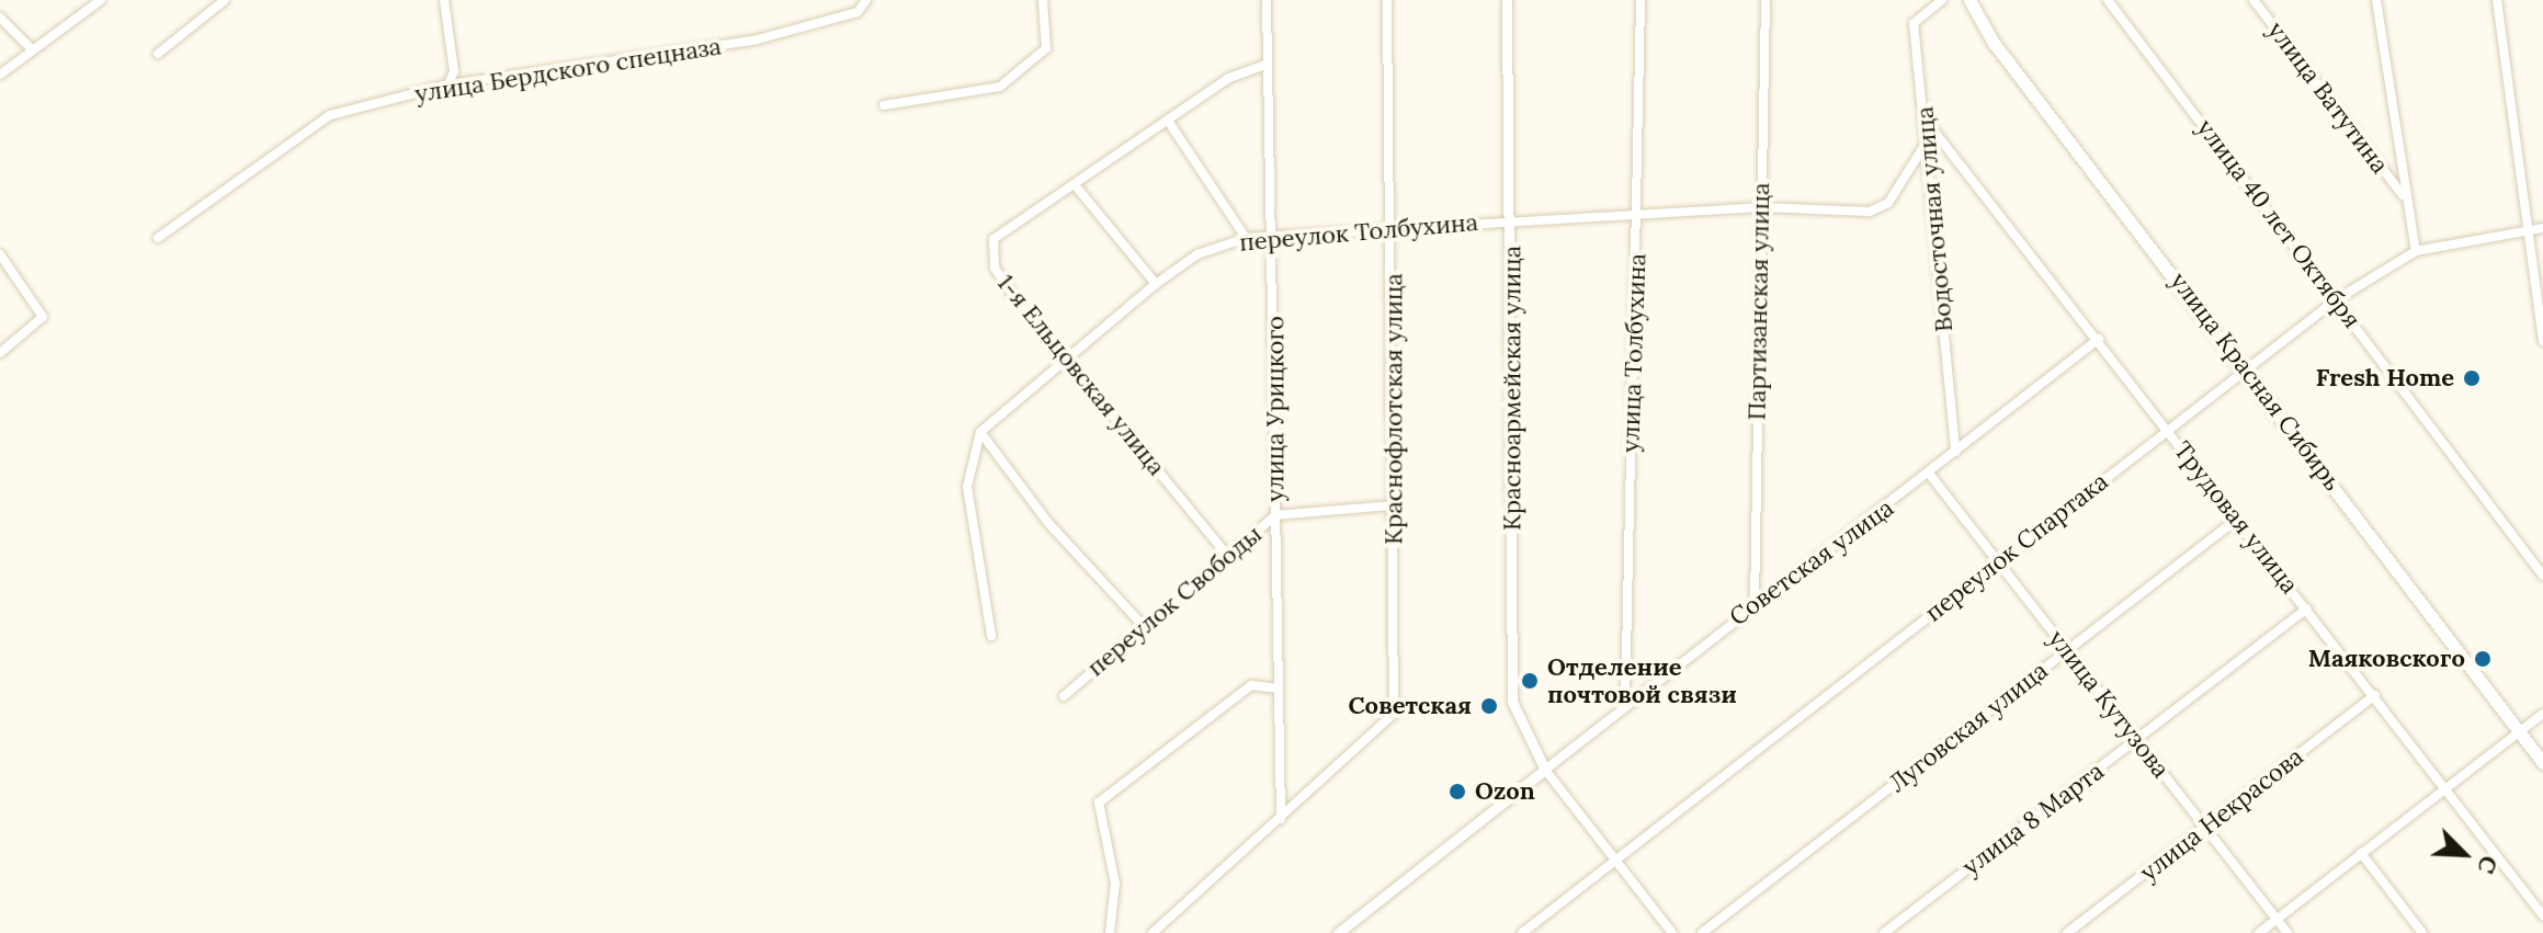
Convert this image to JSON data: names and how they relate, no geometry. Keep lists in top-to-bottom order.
{
  "streets": {
    "main road": ["улица Красная Сибирь"],
    "street": [
      "улица Бердского спецназа",
      "улица Ватутина",
      "Водосточная улица",
      "улица 40 лет Октября",
      "переулок Толбухина",
      "Партизанская улица",
      "улица Толбухина",
      "1-я Ельцовская улица",
      "Красноармейская улица",
      "улица Урицкого",
      "Краснофлотская улица",
      "Трудовая улица",
      "переулок Спартака",
      "Советская улица",
      "переулок Свободы",
      "улица Кутузова",
      "Луговская улица",
      "улица Некрасова",
      "улица 8 Марта"
    ]
  },
  "crossings": [
    ["Водосточная улица", "переулок Толбухина"],
    ["Водосточная улица", "Трудовая улица"],
    ["Водосточная улица", "Советская улица"],
    ["улица 40 лет Октября", "переулок Спартака"],
    ["переулок Толбухина", "Партизанская улица"],
    ["переулок Толбухина", "улица Толбухина"],
    ["переулок Толбухина", "1-я Ельцовская улица"],
    ["переулок Толбухина", "Красноармейская улица"],
    ["переулок Толбухина", "улица Урицкого"],
    ["переулок Толбухина", "Краснофлотская улица"],
    ["Партизанская улица", "Советская улица"],
    ["улица Толбухина", "Советская улица"],
    ["1-я Ельцовская улица", "улица Урицкого"],
    ["1-я Ельцовская улица", "переулок Свободы"],
    ["улица Красная Сибирь", "переулок Спартака"],
    ["Красноармейская улица", "Советская улица"],
    ["улица Урицкого", "Краснофлотская улица"],
    ["улица Урицкого", "переулок Свободы"],
    ["Краснофлотская улица", "переулок Свободы"],
    ["Трудовая улица", "переулок Спартака"],
    ["Трудовая улица", "Советская улица"],
    ["Трудовая улица", "Луговская улица"],
    ["Трудовая улица", "улица Некрасова"],
    ["Трудовая улица", "улица 8 Марта"],
    ["переулок Спартака", "улица Кутузова"],
    ["Советская улица", "улица Кутузова"],
    ["улица Кутузова", "Луговская улица"],
    ["улица Кутузова", "улица Некрасова"],
    ["улица Кутузова", "улица 8 Марта"]
  ],
  "places": [
    "Fresh Home",
    "Маяковского",
    "Отделение почтовой связи",
    "Советская",
    "Ozon"
  ],
  "north": "bottom right"
}
